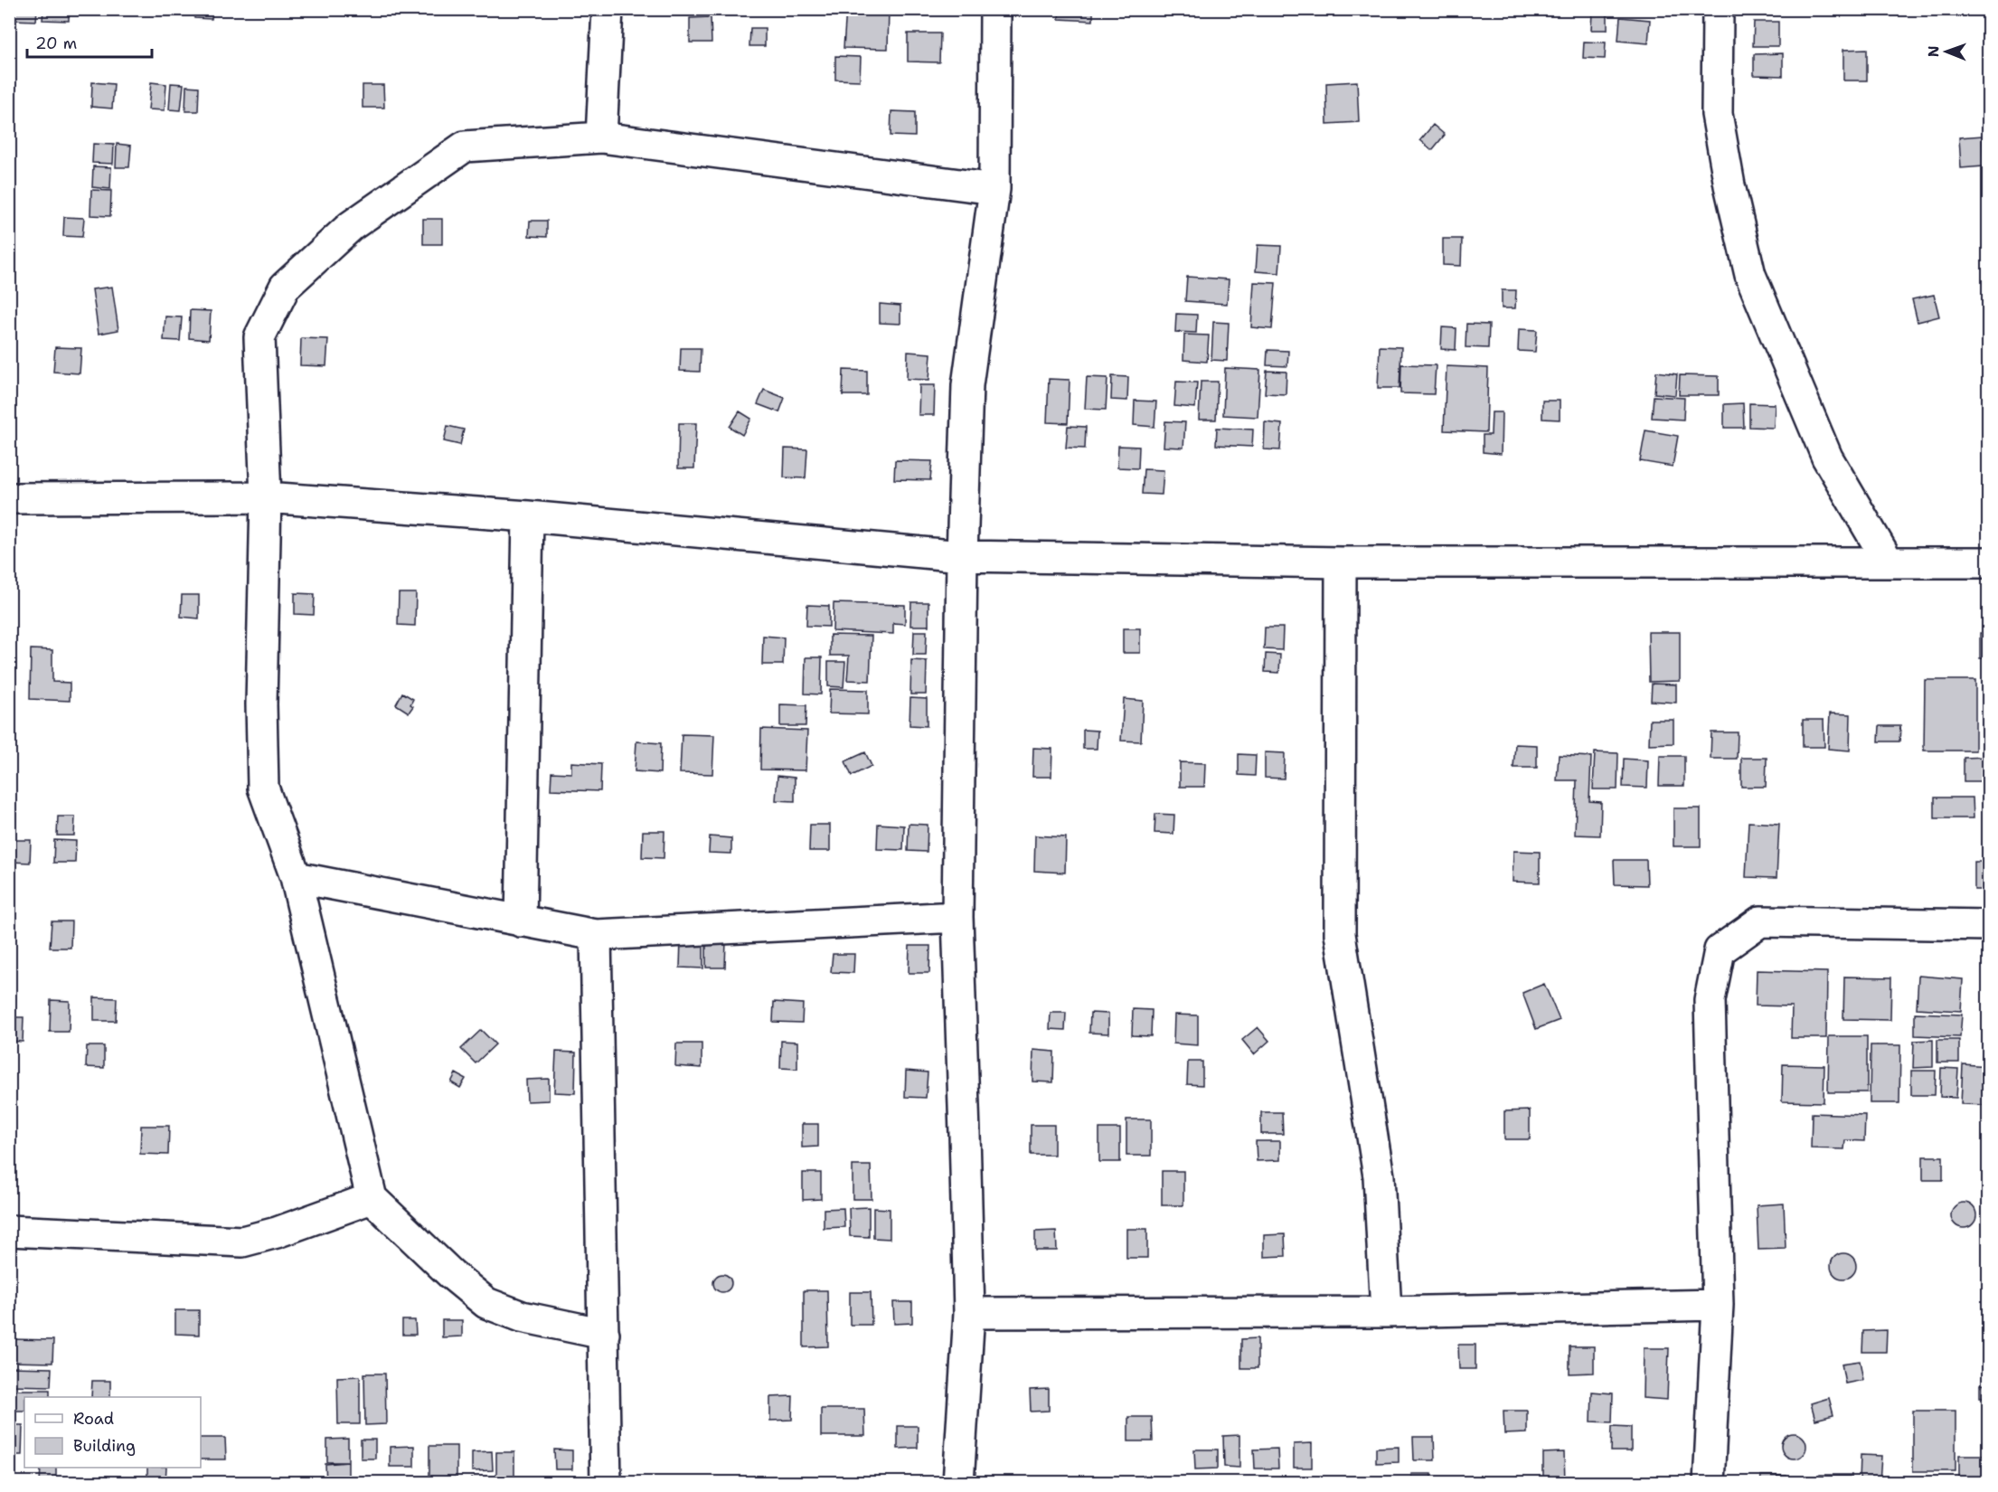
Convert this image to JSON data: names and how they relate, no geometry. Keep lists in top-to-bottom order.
{
  "legend": ["Road", "Building"],
  "scale_bar": "20 m",
  "north": "left"
}
